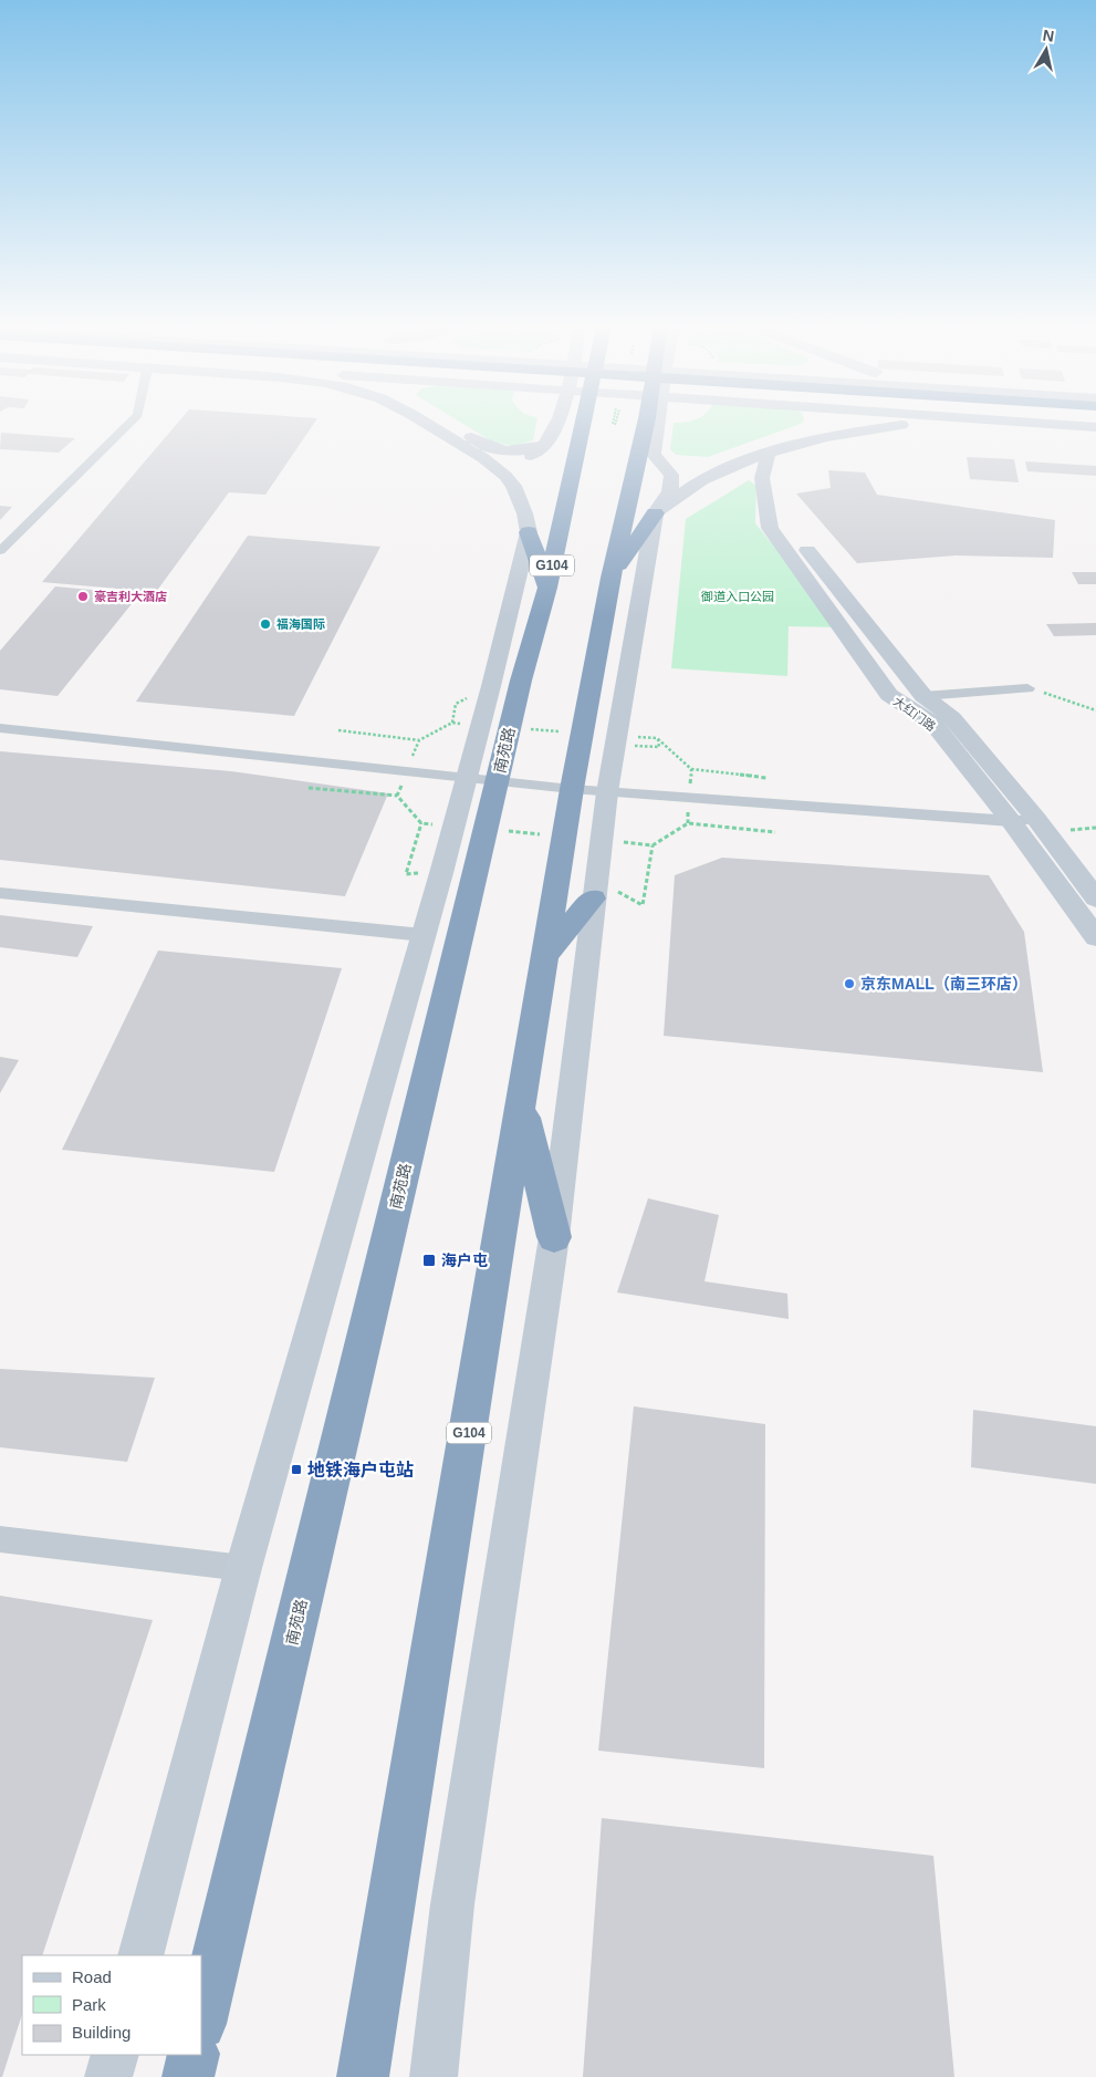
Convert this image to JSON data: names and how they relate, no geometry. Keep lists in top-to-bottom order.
{
  "streets": {
    "highway": ["G104", "南苑路"],
    "street": ["大红门路"]
  },
  "parks": ["御道入口公园"],
  "places": {
    "other": ["豪吉利大酒店", "福海国际", "京东MALL（南三环店）"],
    "transit": ["海户屯", "地铁海户屯站"]
  },
  "legend": ["Road", "Park", "Building"],
  "north": "top"
}
